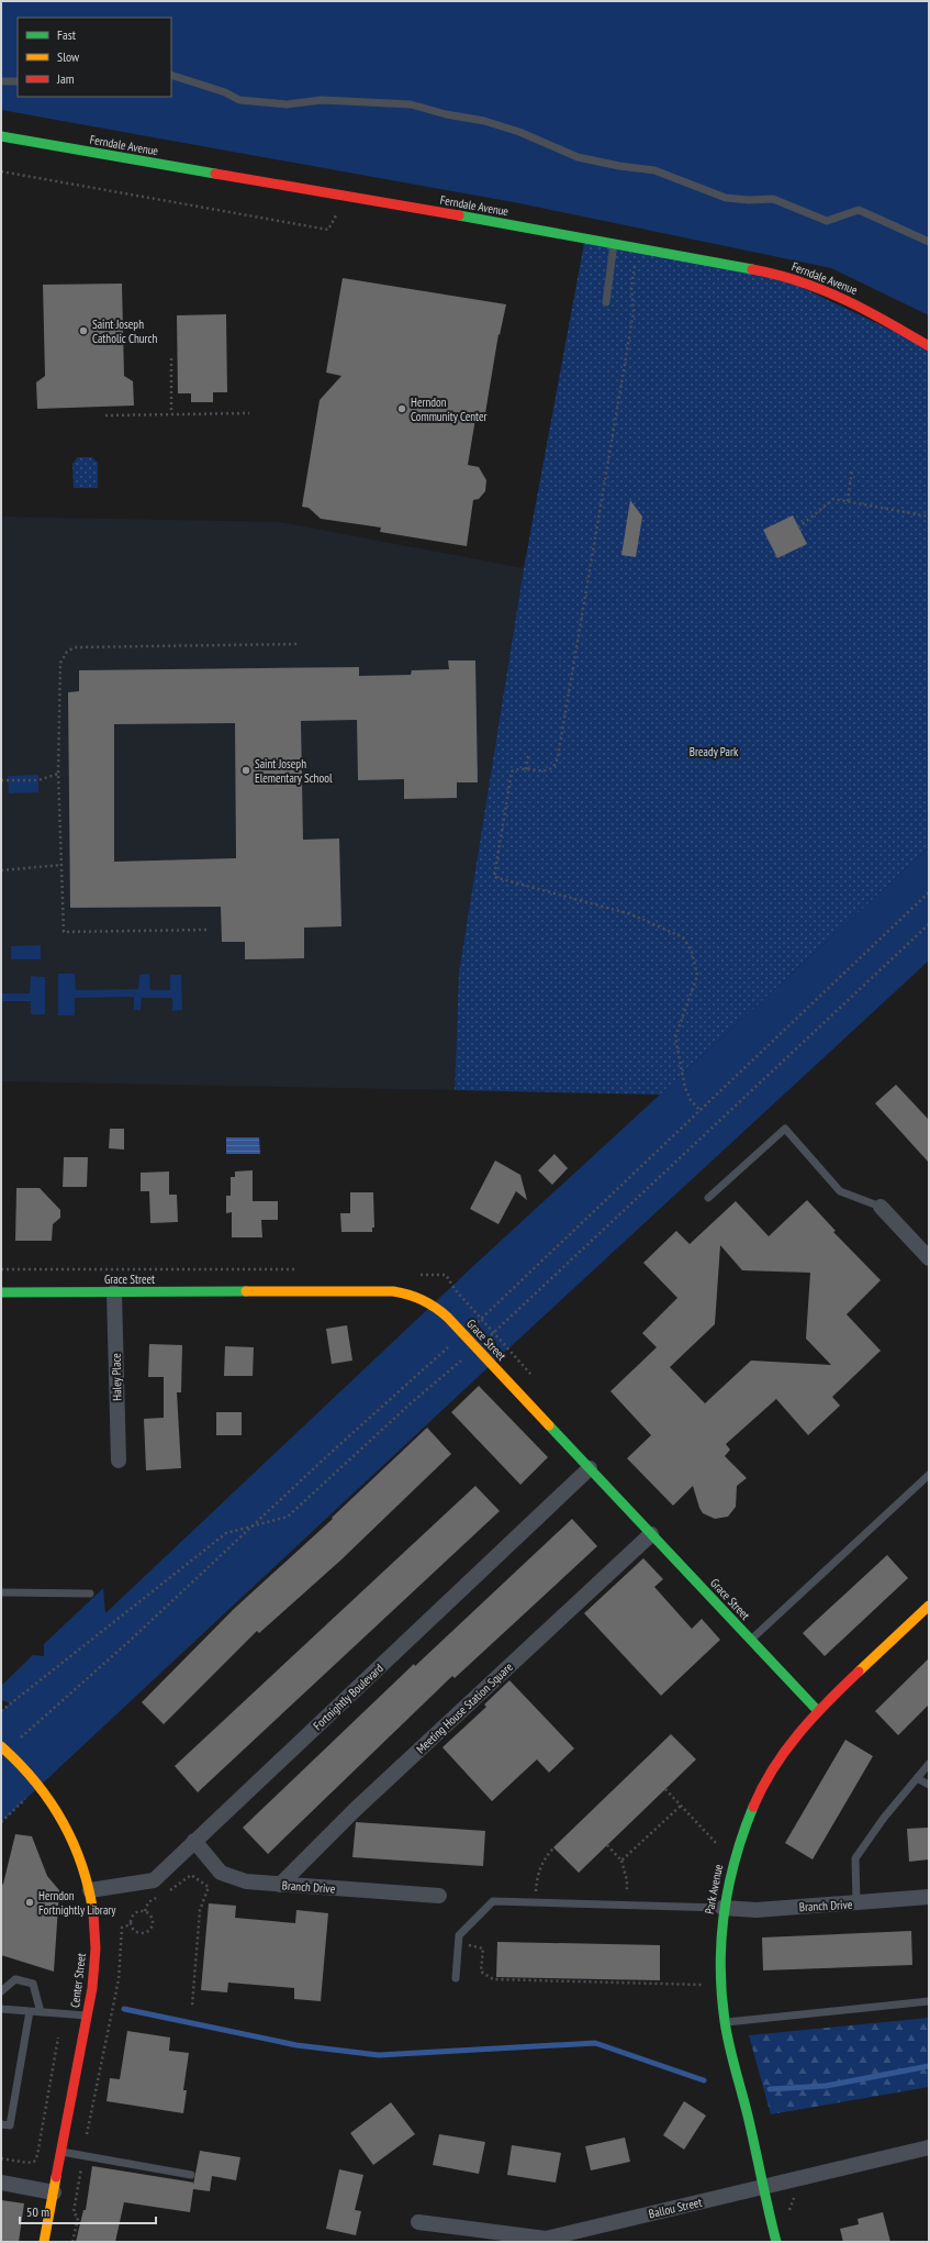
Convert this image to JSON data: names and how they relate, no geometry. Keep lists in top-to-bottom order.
{
  "streets": {
    "street": [
      "Ferndale Avenue",
      "Grace Street",
      "Haley Place",
      "Fortnightly Boulevard",
      "Meeting House Station Square",
      "Branch Drive",
      "Park Avenue",
      "Center Street",
      "Ballou Street"
    ]
  },
  "crossings": [
    ["Grace Street", "Haley Place"],
    ["Grace Street", "Fortnightly Boulevard"],
    ["Grace Street", "Meeting House Station Square"],
    ["Grace Street", "Park Avenue"],
    ["Fortnightly Boulevard", "Branch Drive"],
    ["Fortnightly Boulevard", "Center Street"],
    ["Meeting House Station Square", "Branch Drive"],
    ["Branch Drive", "Park Avenue"],
    ["Park Avenue", "Ballou Street"]
  ],
  "parks": ["Bready Park"],
  "places": [
    "Saint Joseph Catholic Church",
    "Herndon Community Center",
    "Saint Joseph Elementary School",
    "Herndon Fortnightly Library"
  ],
  "legend": ["Fast", "Slow", "Jam"],
  "scale_bar": "50 m"
}
